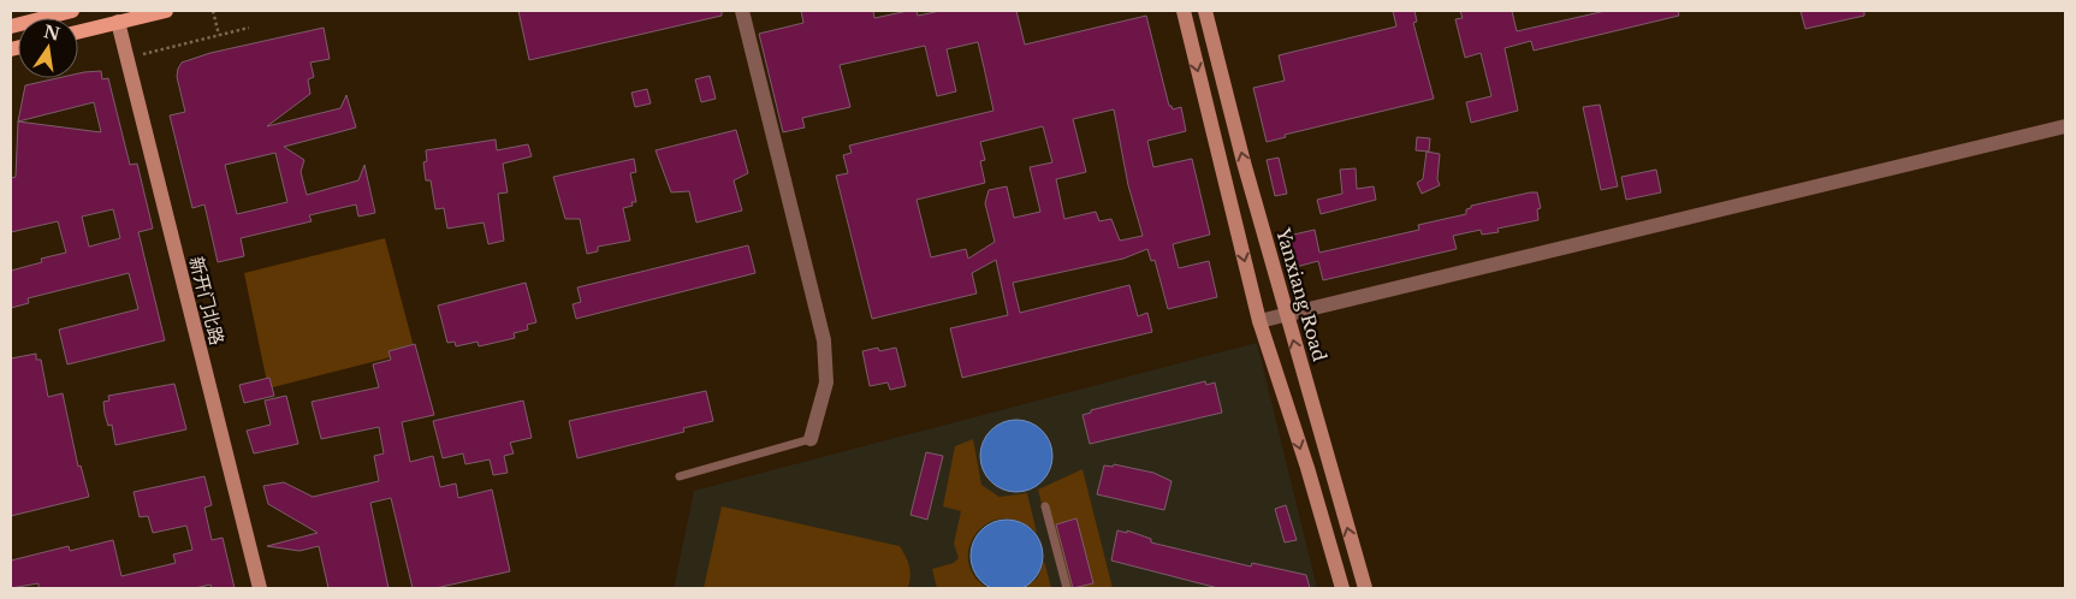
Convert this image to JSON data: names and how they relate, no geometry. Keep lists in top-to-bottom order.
{
  "streets": {
    "main road": ["Yanxiang Road", "新开门北路"]
  },
  "north": "top"
}
